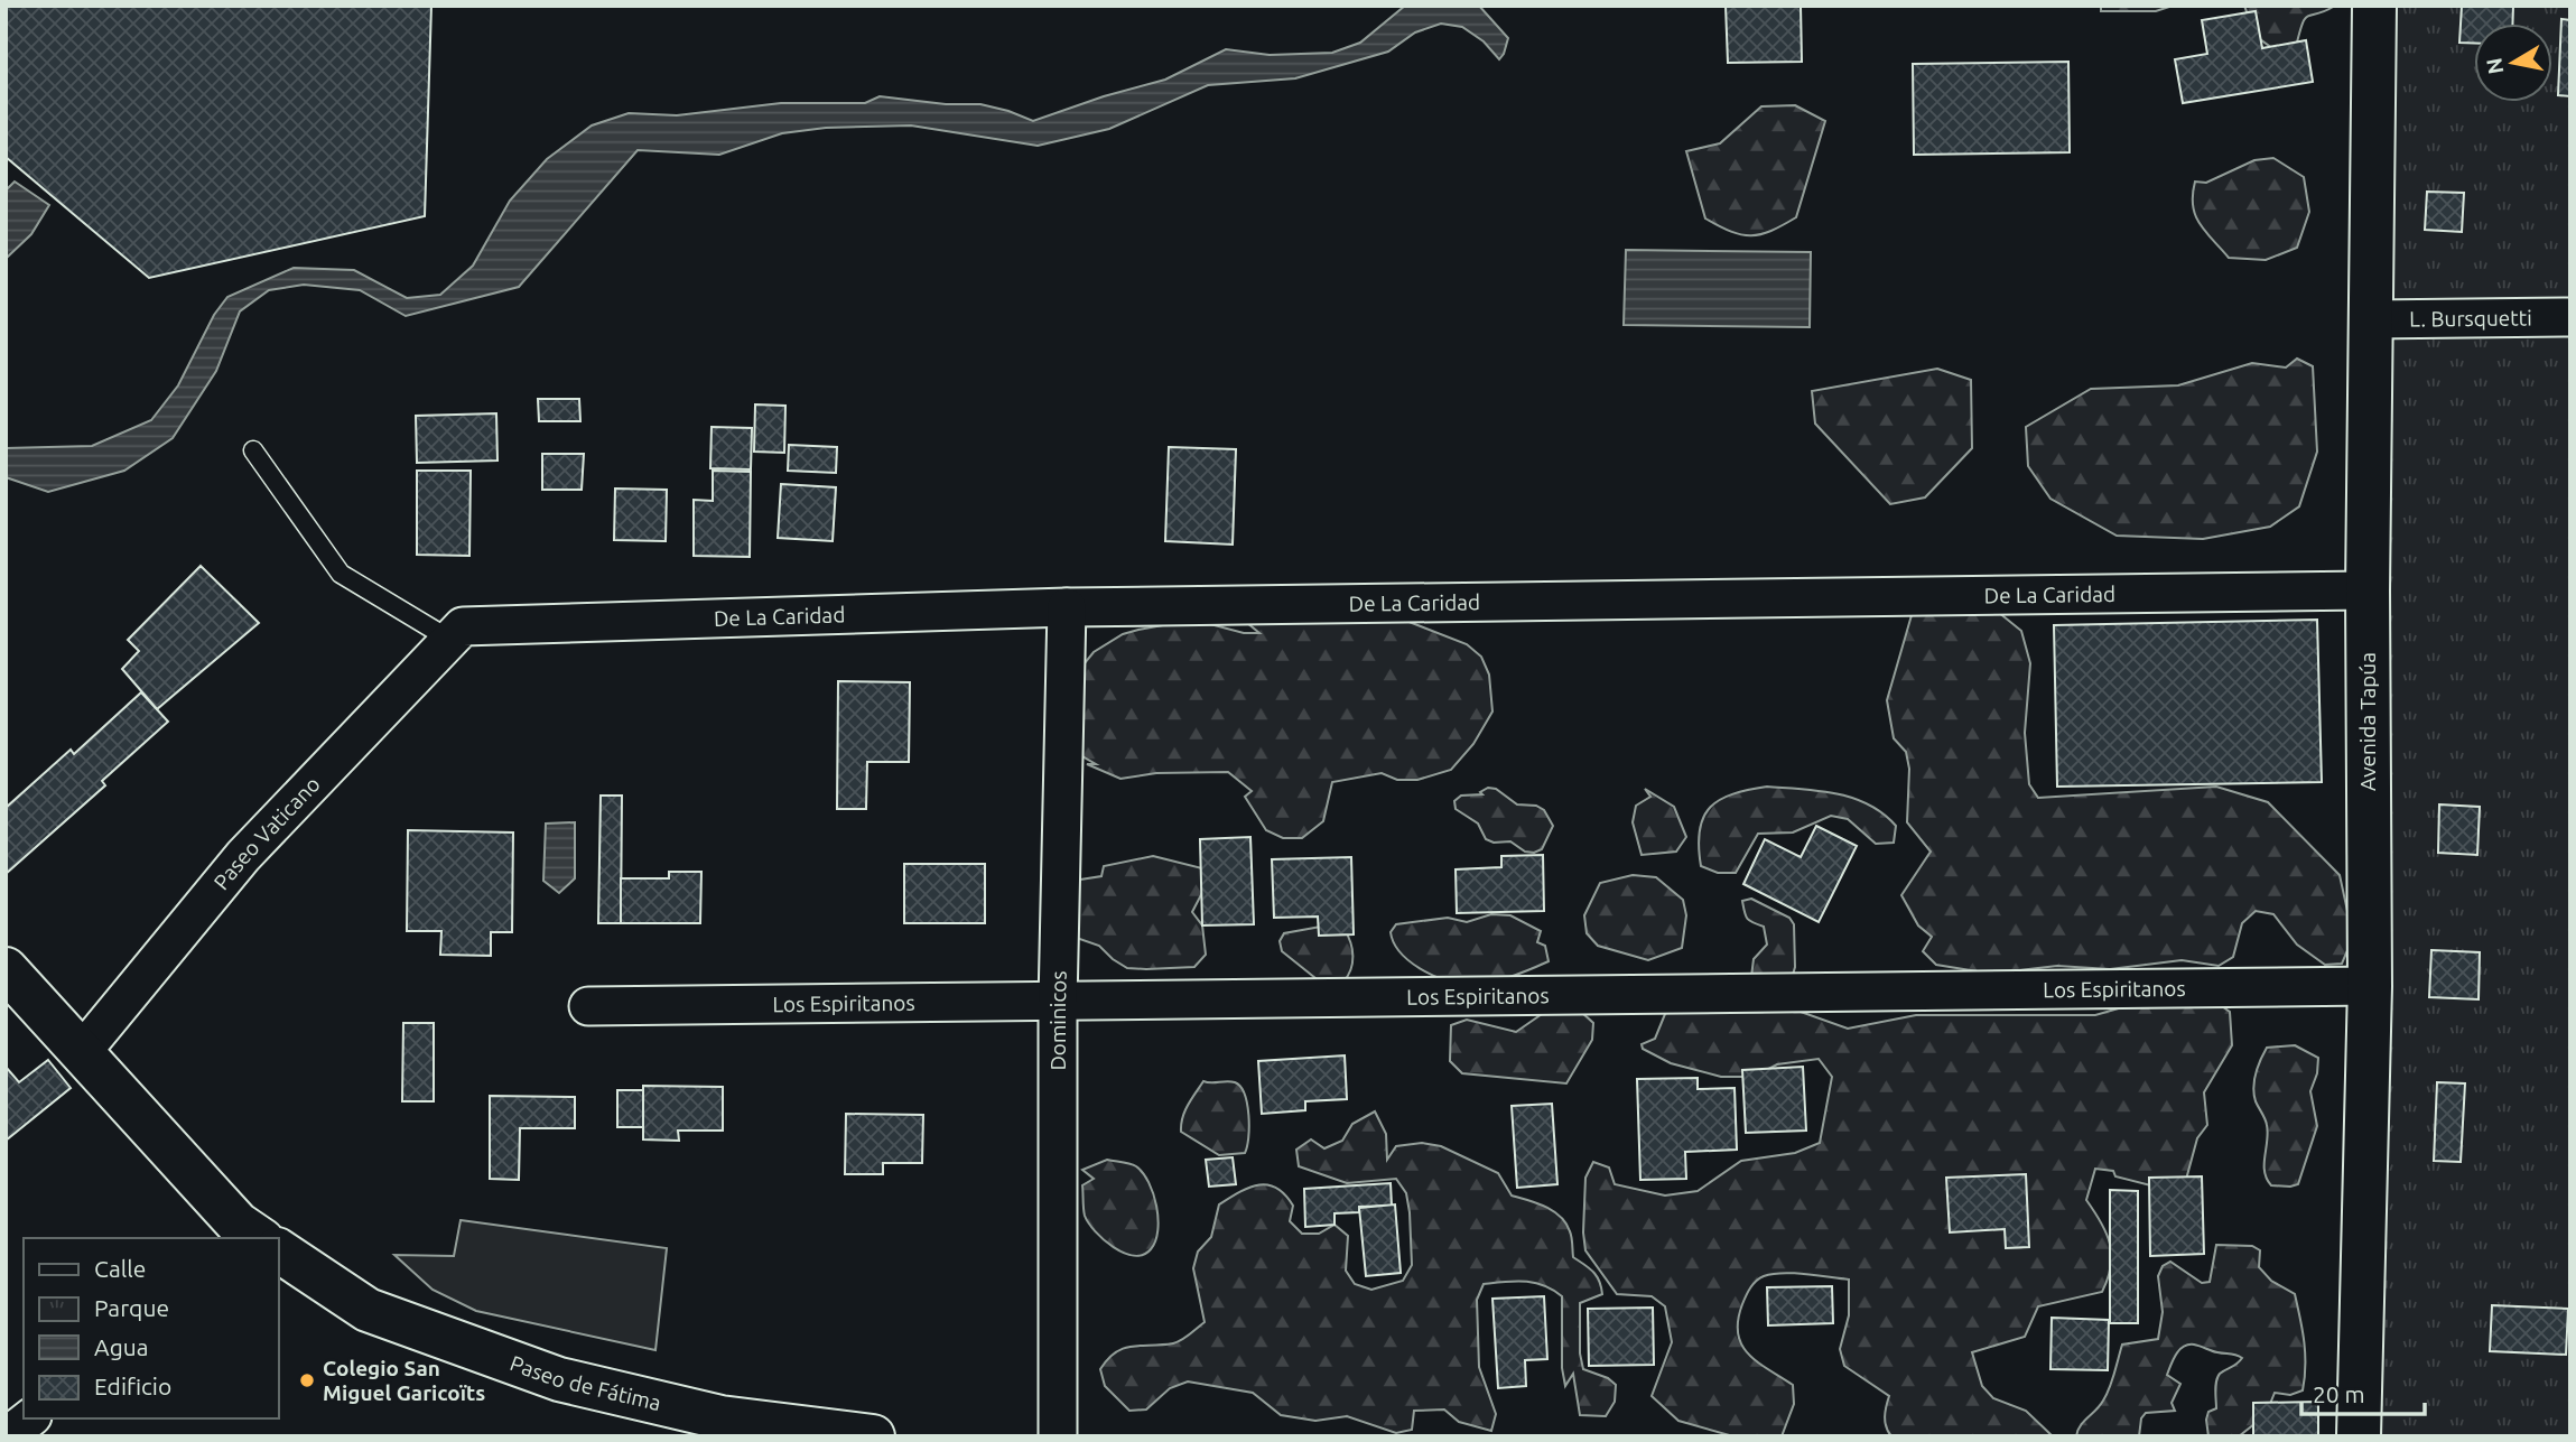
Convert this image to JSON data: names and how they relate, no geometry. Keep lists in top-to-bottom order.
{
  "streets": {
    "street": [
      "L. Bursquetti",
      "De La Caridad",
      "Avenida Tapúa",
      "Paseo Vaticano",
      "Los Espiritanos",
      "Dominicos",
      "Paseo de Fátima"
    ]
  },
  "crossings": [
    ["L. Bursquetti", "Avenida Tapúa"],
    ["De La Caridad", "Avenida Tapúa"],
    ["De La Caridad", "Paseo Vaticano"],
    ["De La Caridad", "Dominicos"],
    ["Avenida Tapúa", "Los Espiritanos"],
    ["Los Espiritanos", "Dominicos"]
  ],
  "places": ["Colegio San Miguel Garicoïts"],
  "legend": [
    "Calle",
    "Parque",
    "Agua",
    "Edificio"
  ],
  "scale_bar": "20 m",
  "north": "left"
}
